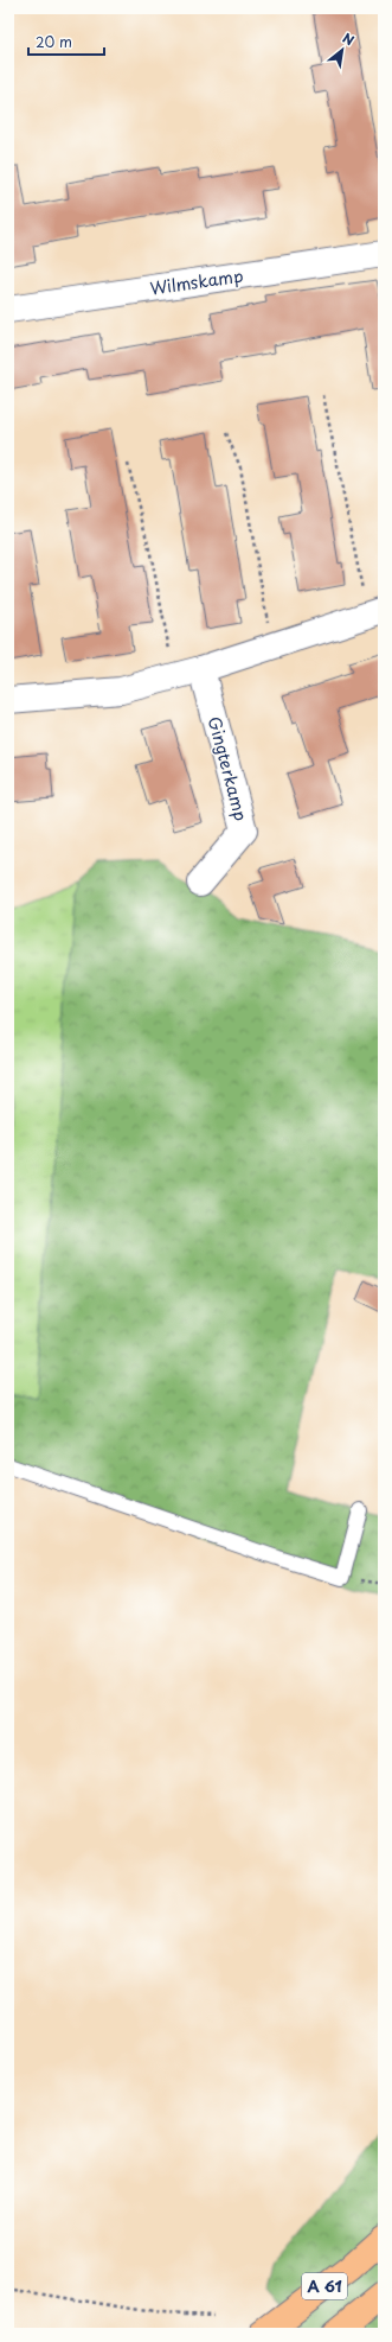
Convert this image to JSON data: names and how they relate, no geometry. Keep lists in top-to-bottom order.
{
  "streets": {
    "highway": ["A 61"],
    "street": ["Wilmskamp", "Gingterkamp"]
  },
  "scale_bar": "20 m",
  "north": "top right"
}
